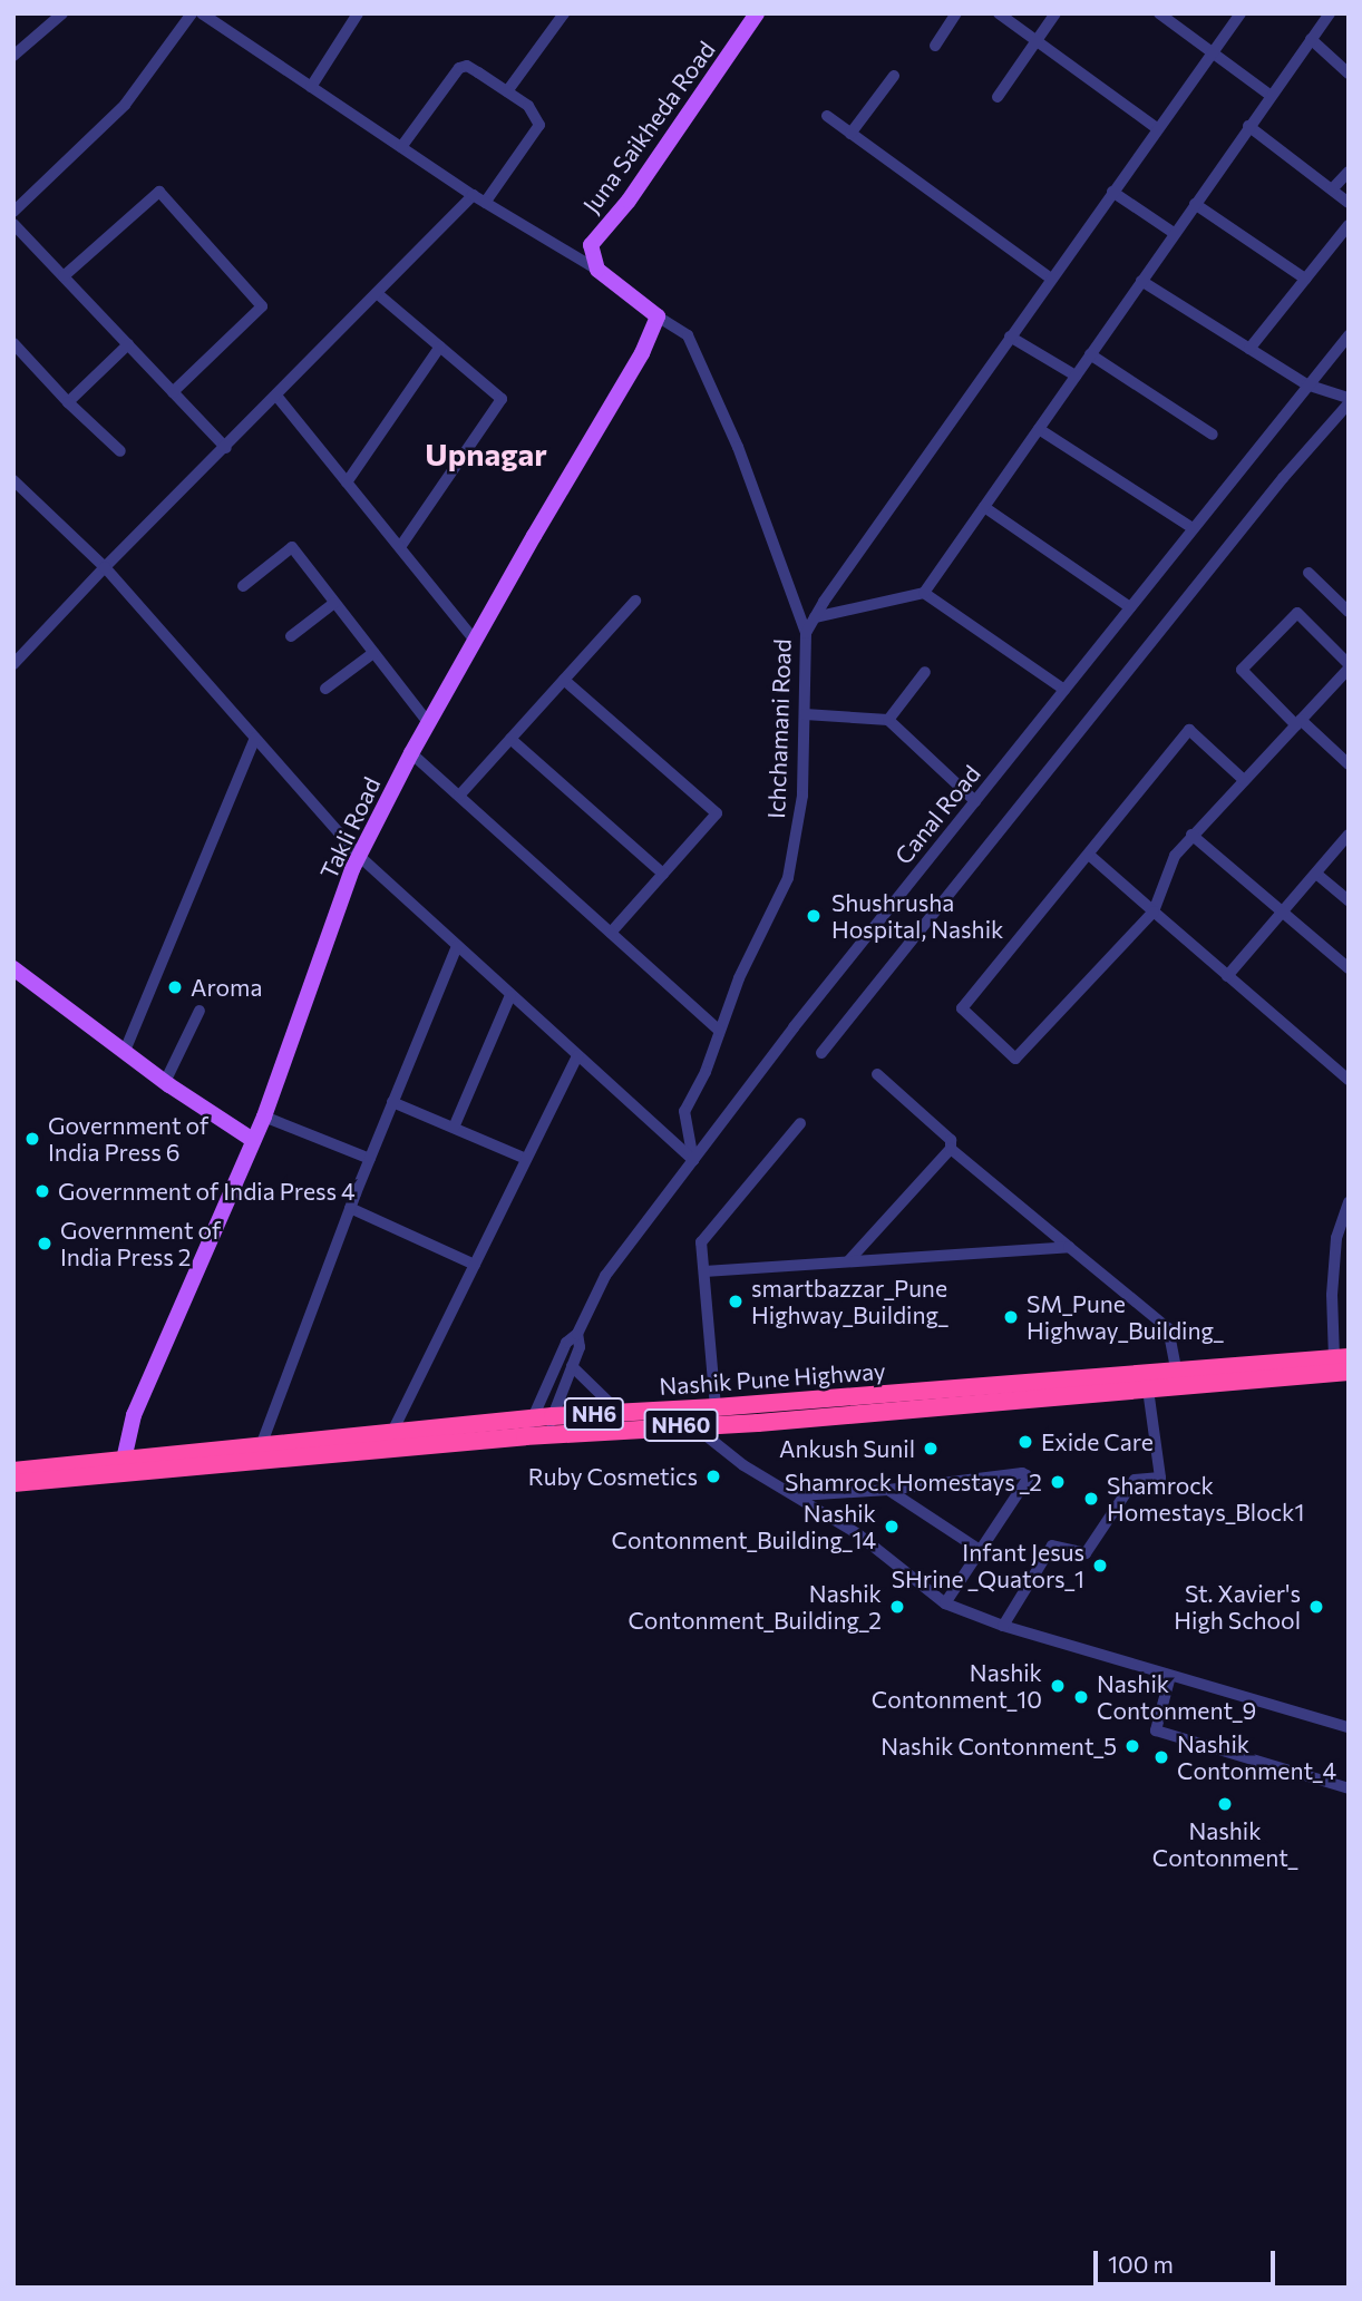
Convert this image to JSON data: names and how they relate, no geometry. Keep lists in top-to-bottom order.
{
  "streets": {
    "highway": ["Nashik Pune Highway", "NH6", "NH60"],
    "main road": ["Juna Saikheda Road", "Takli Road"],
    "street": ["Ichchamani Road", "Canal Road"]
  },
  "crossings": [
    ["Ichchamani Road", "Canal Road"],
    ["Ichchamani Road", "Takli Road"],
    ["Canal Road", "Nashik Pune Highway"],
    ["Takli Road", "Nashik Pune Highway"]
  ],
  "districts": ["Upnagar"],
  "places": [
    "Shushrusha Hospital, Nashik",
    "Aroma",
    "Government of India Press 6",
    "Government of India Press 4",
    "Government of India Press 2",
    "smartbazzar_Pune Highway_Building_",
    "SM_Pune Highway_Building_",
    "Exide Care",
    "Ankush Sunil",
    "Ruby Cosmetics",
    "Shamrock Homestays _2",
    "Shamrock Homestays_Block1",
    "Nashik Contonment_Building_14",
    "Infant Jesus SHrine _Quators_1",
    "Nashik Contonment_Building_2",
    "St. Xavier's High School",
    "Nashik Contonment_10",
    "Nashik Contonment_9",
    "Nashik Contonment_5",
    "Nashik Contonment_4",
    "Nashik Contonment_"
  ],
  "scale_bar": "100 m"
}
